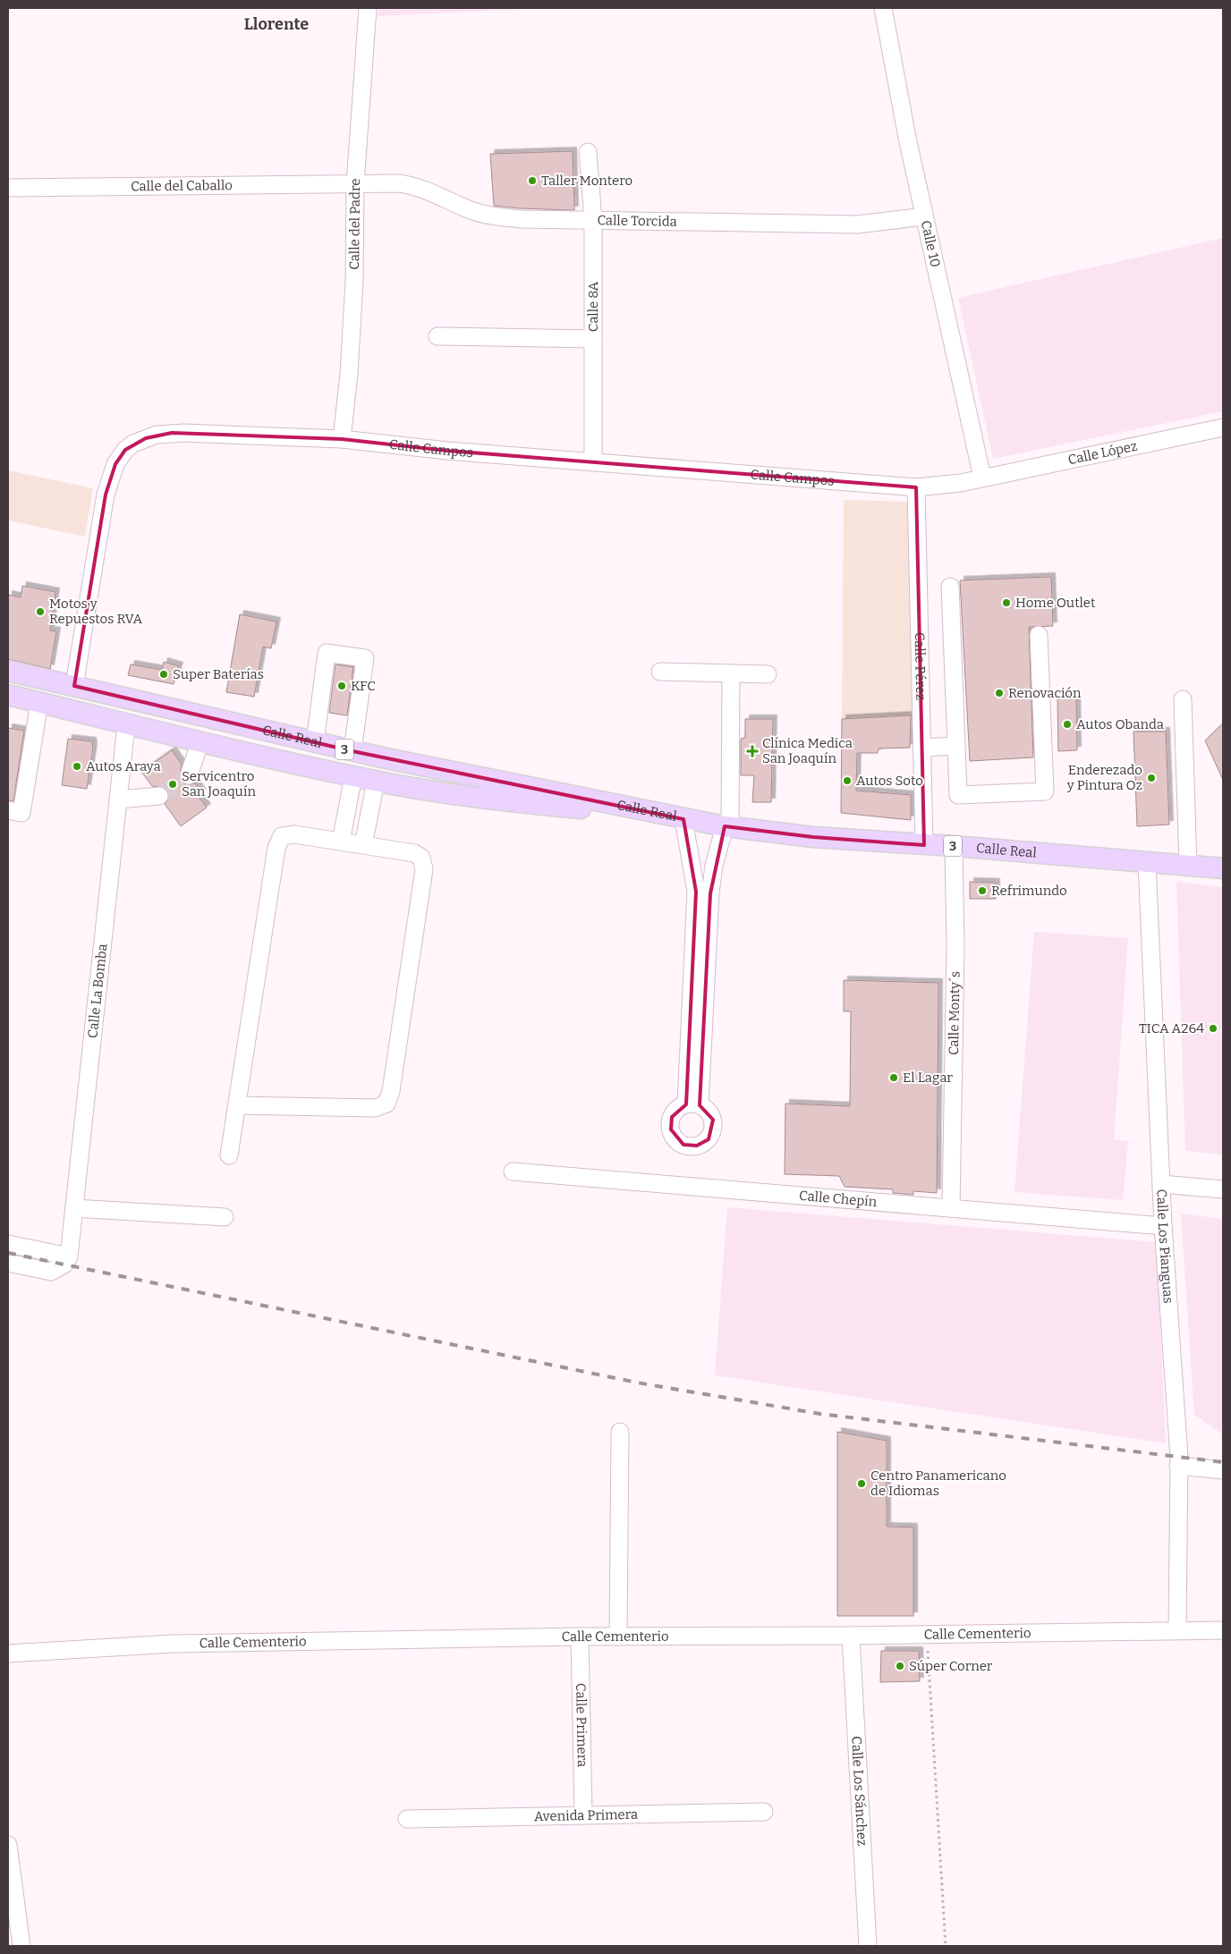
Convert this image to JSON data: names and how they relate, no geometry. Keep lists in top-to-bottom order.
{
  "streets": {
    "main road": ["Calle Real", "3"],
    "street": [
      "Calle del Caballo",
      "Calle Torcida",
      "Calle del Padre",
      "Calle 10",
      "Calle 8A",
      "Calle Campos",
      "Calle López",
      "Calle Pérez",
      "Calle La Bomba",
      "Calle Monty´s",
      "Calle Chepín",
      "Calle Los Pianguas",
      "Calle Cementerio",
      "Calle Primera",
      "Calle Los Sánchez",
      "Avenida Primera"
    ]
  },
  "crossings": [
    ["Calle del Caballo", "Calle Torcida"],
    ["Calle del Caballo", "Calle del Padre"],
    ["Calle Torcida", "Calle del Padre"],
    ["Calle Torcida", "Calle 10"],
    ["Calle Torcida", "Calle 8A"],
    ["Calle del Padre", "Calle Campos"],
    ["Calle 10", "Calle Campos"],
    ["Calle 10", "Calle López"],
    ["Calle 8A", "Calle Campos"],
    ["Calle Campos", "Calle López"],
    ["Calle Campos", "Calle Pérez"],
    ["Calle Campos", "Calle Real"],
    ["Calle Pérez", "Calle Real"],
    ["Calle Real", "Calle La Bomba"],
    ["Calle Real", "Calle Monty´s"],
    ["Calle Real", "Calle Los Pianguas"],
    ["Calle Monty´s", "Calle Chepín"],
    ["Calle Chepín", "Calle Los Pianguas"],
    ["Calle Los Pianguas", "Calle Cementerio"],
    ["Calle Cementerio", "Calle Primera"],
    ["Calle Cementerio", "Calle Los Sánchez"],
    ["Calle Primera", "Avenida Primera"]
  ],
  "districts": ["Llorente"],
  "places": {
    "other": [
      "Taller Montero",
      "Home Outlet",
      "Motos y Repuestos RVA",
      "Super Baterías",
      "KFC",
      "Renovación",
      "Autos Obanda",
      "Autos Araya",
      "Enderezado y Pintura Oz",
      "Autos Soto",
      "Servicentro San Joaquín",
      "Refrimundo",
      "TICA A264",
      "El Lagar",
      "Centro Panamericano de Idiomas",
      "Súper Corner"
    ],
    "health": ["Clínica Medica San Joaquín"]
  }
}
